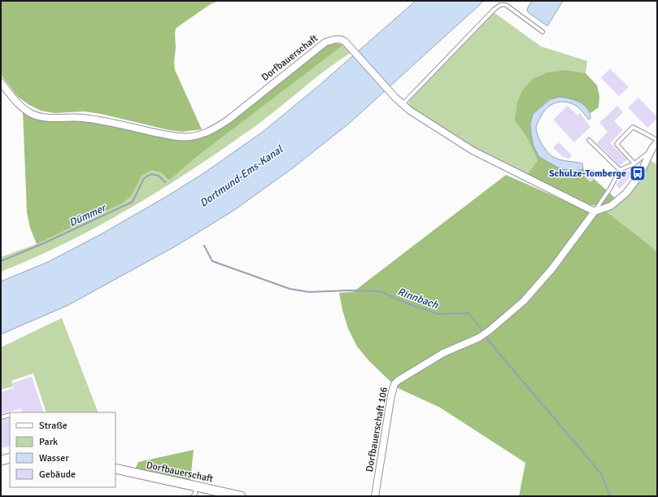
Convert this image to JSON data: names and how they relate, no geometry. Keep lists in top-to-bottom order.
{
  "streets": {
    "street": ["Dorfbauerschaft", "Dorfbauerschaft 106"]
  },
  "crossings": [
    ["Dorfbauerschaft", "Dorfbauerschaft 106"]
  ],
  "water": ["Dortmund-Ems-Kanal", "Dümmer", "Rinnbach"],
  "places": {
    "bus stop": ["Schulze-Tomberge"]
  },
  "legend": [
    "Straße",
    "Park",
    "Wasser",
    "Gebäude"
  ]
}
